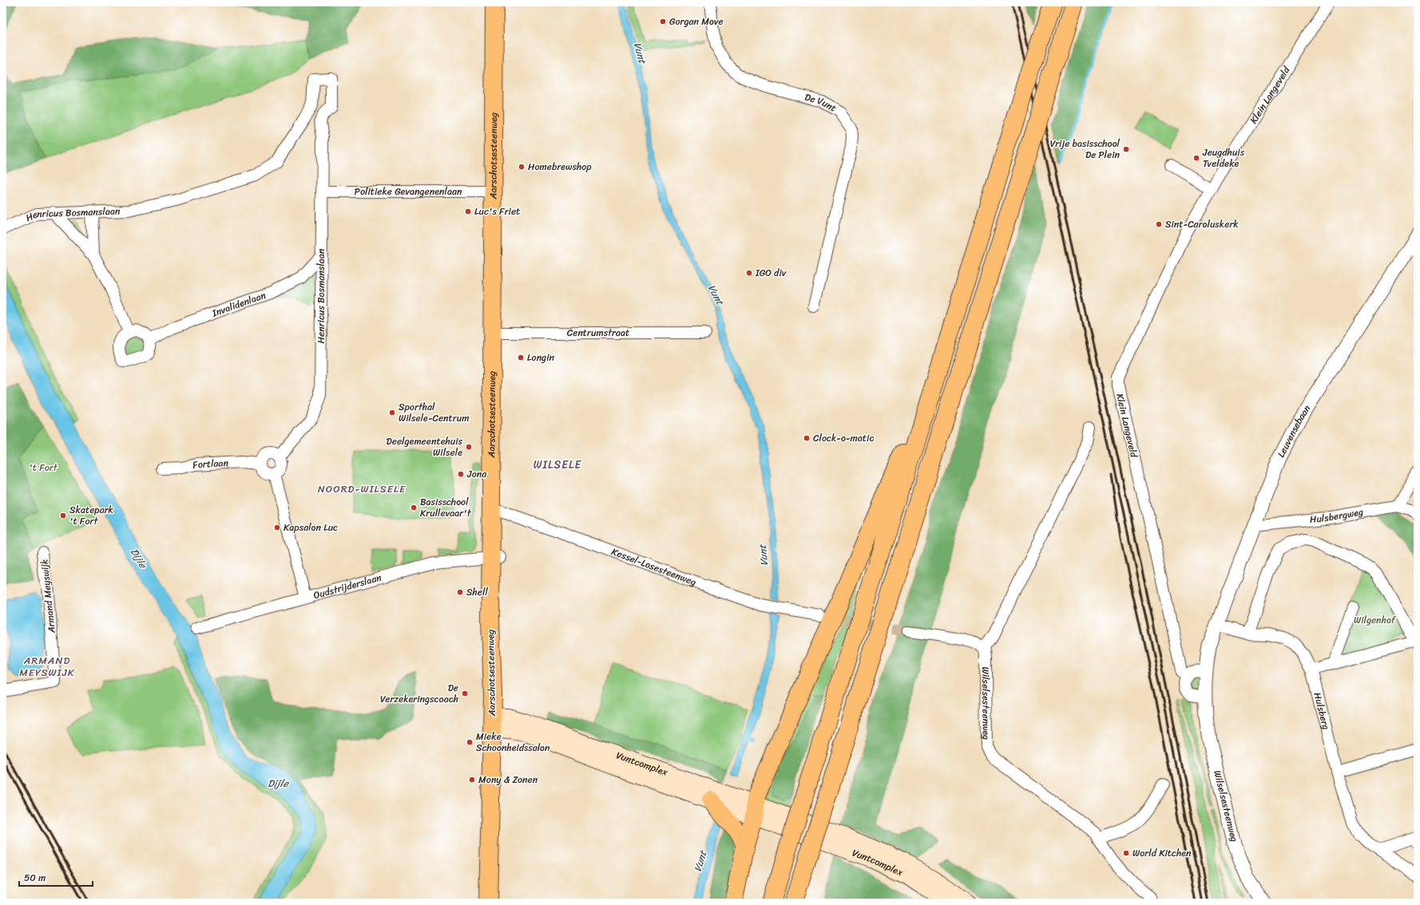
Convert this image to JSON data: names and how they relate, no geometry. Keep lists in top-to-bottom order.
{
  "streets": {
    "main road": ["Aarschotsesteenweg", "Vuntcomplex"],
    "street": [
      "Klein Langeveld",
      "De Vunt",
      "Politieke Gevangenenlaan",
      "Henricus Bosmanslaan",
      "Invalidenlaan",
      "Centrumstraat",
      "Leuvensebaan",
      "Fortlaan",
      "Hulsbergweg",
      "Kessel-Losesteenweg",
      "Oudstrijderslaan",
      "Armand Meyswijk",
      "Wilselsesteenweg",
      "Hulsberg"
    ]
  },
  "crossings": [
    ["Klein Langeveld", "Wilselsesteenweg"],
    ["Aarschotsesteenweg", "Politieke Gevangenenlaan"],
    ["Aarschotsesteenweg", "Centrumstraat"],
    ["Aarschotsesteenweg", "Kessel-Losesteenweg"],
    ["Aarschotsesteenweg", "Oudstrijderslaan"],
    ["Aarschotsesteenweg", "Vuntcomplex"],
    ["Politieke Gevangenenlaan", "Henricus Bosmanslaan"],
    ["Henricus Bosmanslaan", "Invalidenlaan"],
    ["Henricus Bosmanslaan", "Fortlaan"],
    ["Leuvensebaan", "Hulsbergweg"],
    ["Leuvensebaan", "Wilselsesteenweg"],
    ["Leuvensebaan", "Hulsberg"]
  ],
  "districts": ["WILSELE", "NOORD-WILSELE", "ARMAND MEYSWIJK"],
  "water": ["Vunt", "Dijle"],
  "parks": ["'t Fort", "Wilgenhof"],
  "places": [
    "Gorgan Move",
    "Vrije basisschool De Plein",
    "Jeugdhuis Tveldeke",
    "Homebrewshop",
    "Luc's Friet",
    "Sint-Caroluskerk",
    "IGO div",
    "Longin",
    "Sporthal Wilsele-Centrum",
    "Clock-o-matic",
    "Deelgemeentehuis Wilsele",
    "Jona",
    "Basisschool Krullevaar't",
    "Skatepark 't Fort",
    "Kapsalon Luc",
    "Shell",
    "De Verzekeringscoach",
    "Mieke Schoonheidssalon",
    "Mony & Zonen",
    "World Kitchen"
  ],
  "scale_bar": "50 m"
}
